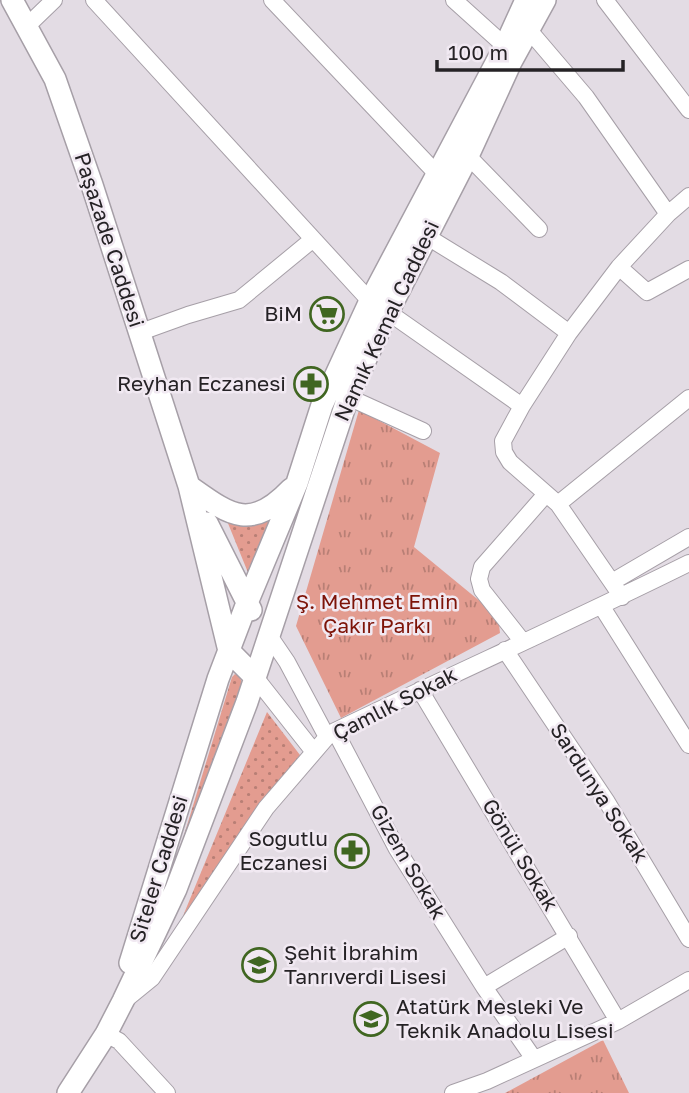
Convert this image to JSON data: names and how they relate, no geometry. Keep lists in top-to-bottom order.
{
  "streets": {
    "main road": ["Paşazade Caddesi", "Namık Kemal Caddesi", "Siteler Caddesi"],
    "street": [
      "Çamlık Sokak",
      "Sardunya Sokak",
      "Gönül Sokak",
      "Gizem Sokak"
    ]
  },
  "crossings": [
    ["Paşazade Caddesi", "Namık Kemal Caddesi"],
    ["Paşazade Caddesi", "Gizem Sokak"],
    ["Paşazade Caddesi", "Siteler Caddesi"],
    ["Namık Kemal Caddesi", "Gizem Sokak"],
    ["Namık Kemal Caddesi", "Siteler Caddesi"],
    ["Çamlık Sokak", "Sardunya Sokak"],
    ["Çamlık Sokak", "Gönül Sokak"],
    ["Çamlık Sokak", "Gizem Sokak"],
    ["Çamlık Sokak", "Siteler Caddesi"]
  ],
  "parks": ["Ş. Mehmet Emin Çakır Parkı"],
  "places": {
    "supermarket": ["BiM"],
    "pharmacy": ["Reyhan Eczanesi", "Sogutlu Eczanesi"],
    "school or university": ["Şehit İbrahim Tanrıverdi Lisesi", "Atatürk Mesleki Ve Teknik Anadolu Lisesi"]
  },
  "scale_bar": "100 m"
}
